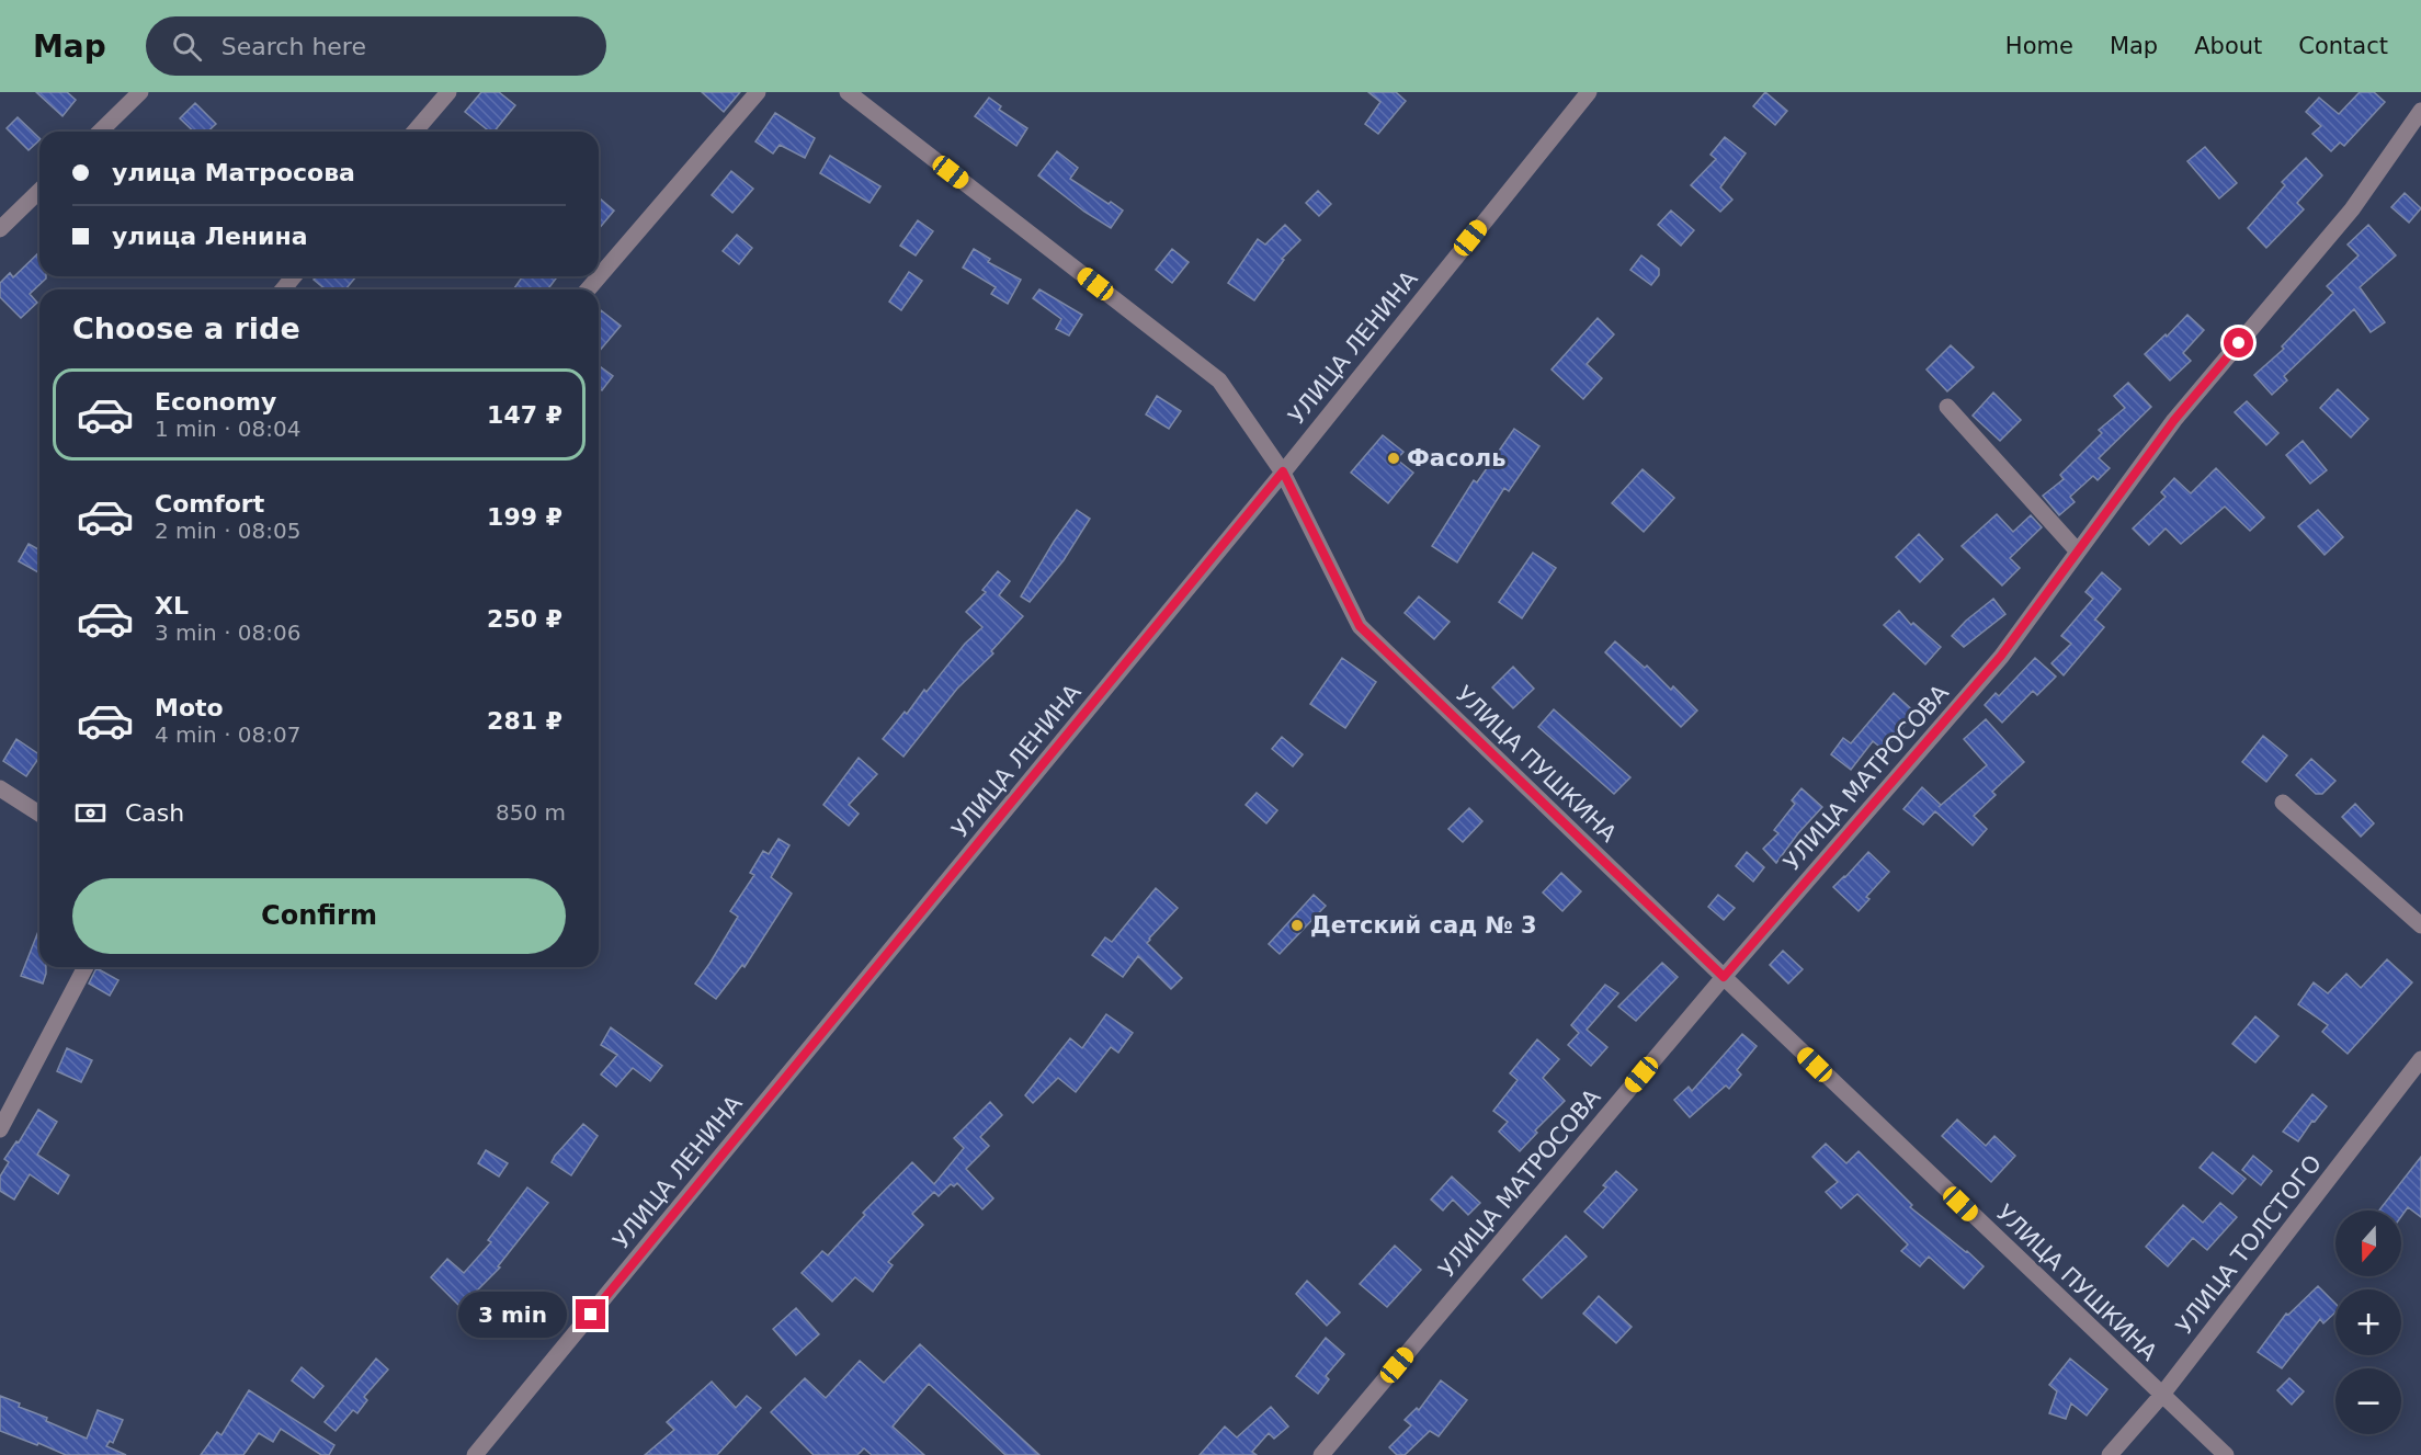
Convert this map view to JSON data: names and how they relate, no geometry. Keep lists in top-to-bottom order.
{
  "streets": {
    "street": [
      "УЛИЦА ЛЕНИНА",
      "УЛИЦА ПУШКИНА",
      "УЛИЦА МАТРОСОВА",
      "УЛИЦА ТОЛСТОГО"
    ]
  },
  "crossings": [
    ["УЛИЦА ЛЕНИНА", "УЛИЦА ПУШКИНА"],
    ["УЛИЦА ПУШКИНА", "УЛИЦА МАТРОСОВА"],
    ["УЛИЦА ПУШКИНА", "УЛИЦА ТОЛСТОГО"]
  ],
  "places": ["Фасоль", "Детский сад № 3"],
  "north": "bottom",
  "page": {
    "header": "Map",
    "search": "Search here",
    "nav": [
      "Home",
      "Map",
      "About",
      "Contact"
    ],
    "banner": ["улица Матросова", "улица Ленина"],
    "heading": "Choose a ride",
    "list": [
      {
        "name": "Economy",
        "note": "1 min · 08:04",
        "value": "147 ₽"
      },
      {
        "name": "Comfort",
        "note": "2 min · 08:05",
        "value": "199 ₽"
      },
      {
        "name": "XL",
        "note": "3 min · 08:06",
        "value": "250 ₽"
      },
      {
        "name": "Moto",
        "note": "4 min · 08:07",
        "value": "281 ₽"
      }
    ],
    "pay": ["Cash", "850 m"],
    "buttons": "Confirm",
    "map_buttons": ["+", "−"],
    "bubble": "3 min"
  }
}
